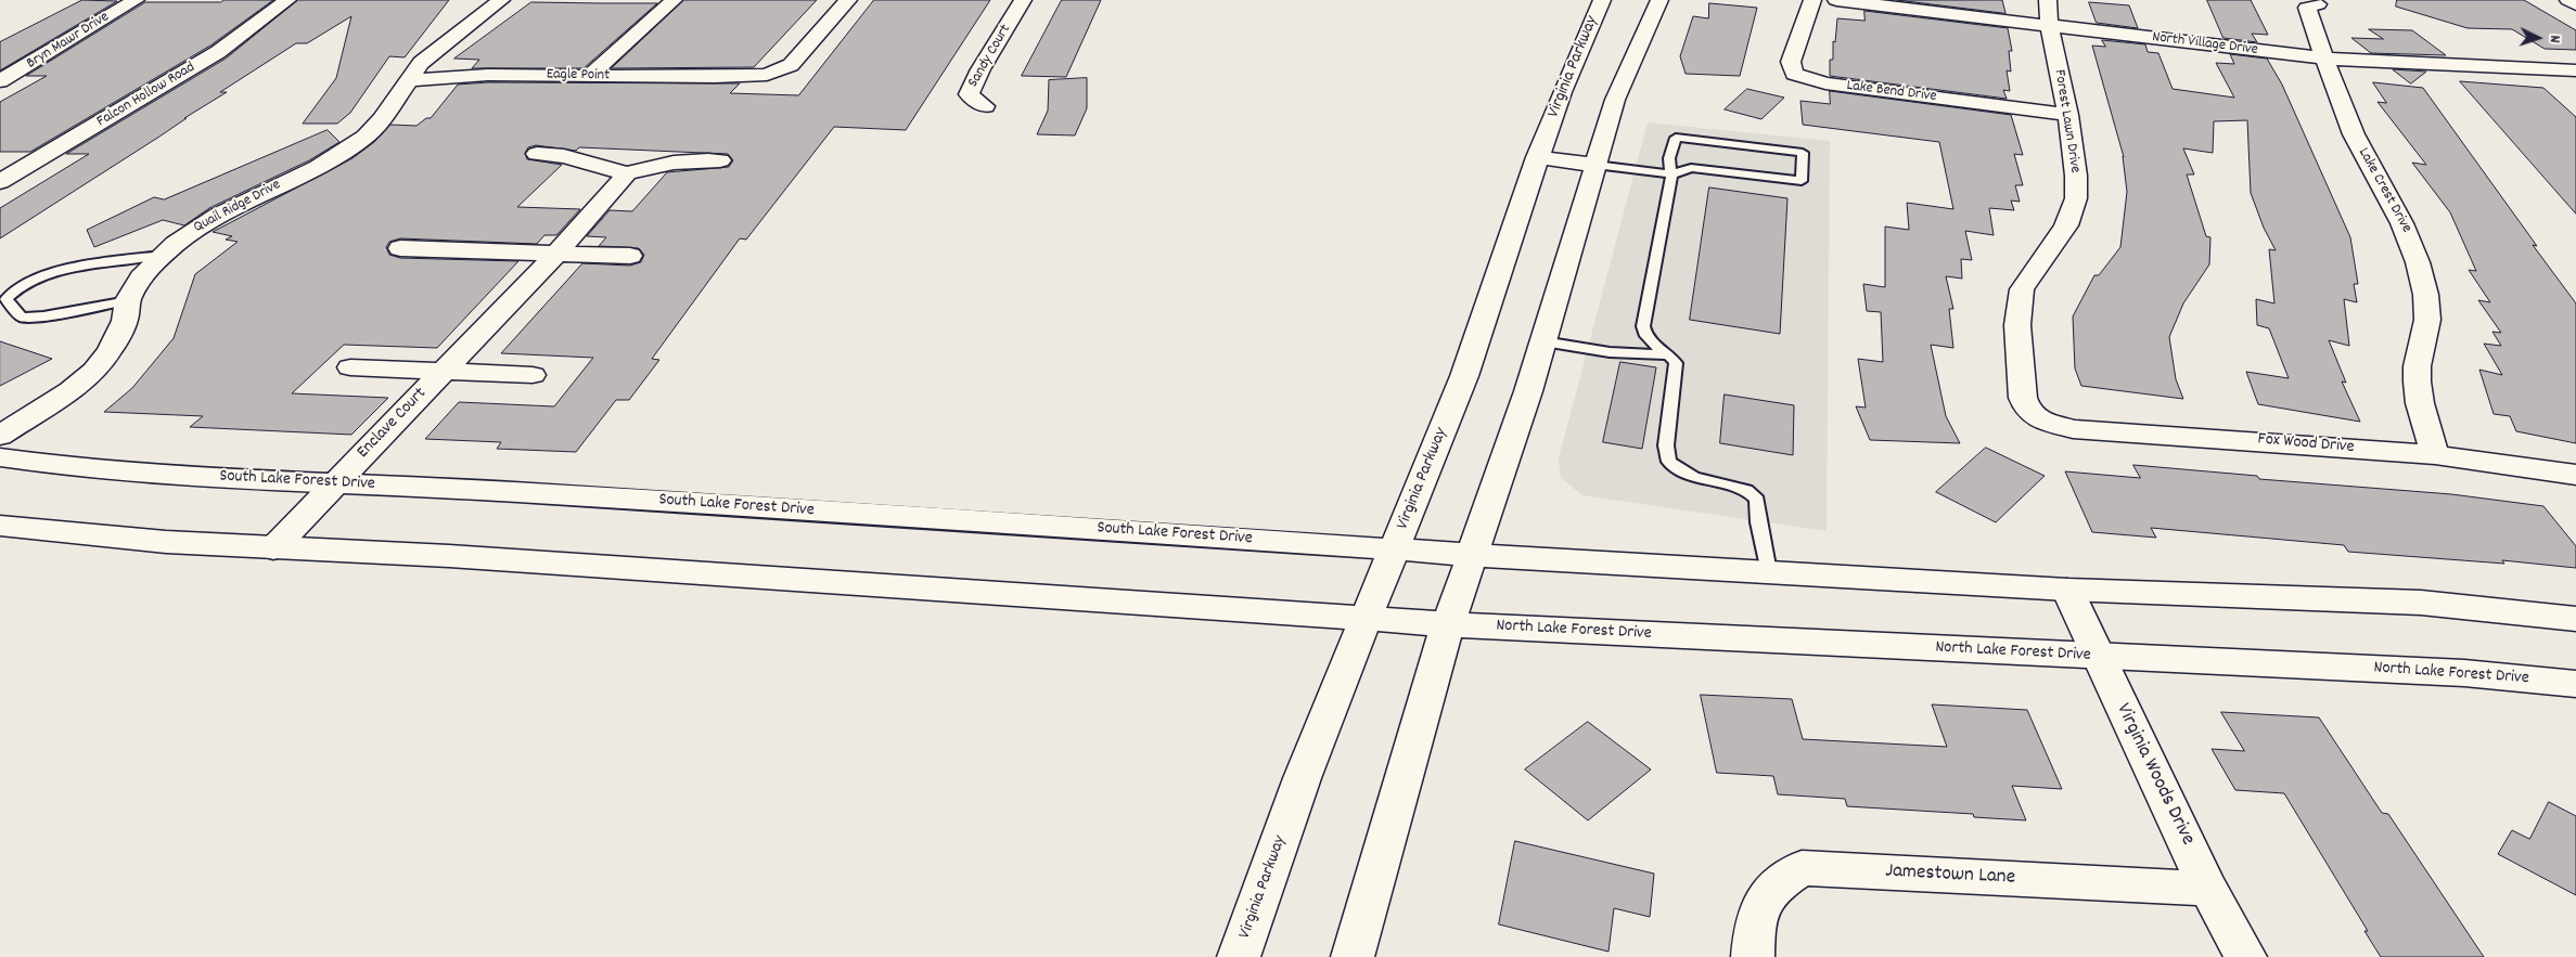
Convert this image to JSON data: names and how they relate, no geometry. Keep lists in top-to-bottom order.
{
  "streets": {
    "street": [
      "Bryn Mawr Drive",
      "North Village Drive",
      "Sandy Court",
      "Virginia Parkway",
      "Eagle Point",
      "Lake Bend Drive",
      "Falcon Hollow Road",
      "Forest Lawn Drive",
      "Lake Crest Drive",
      "Quail Ridge Drive",
      "Enclave Court",
      "Fox Wood Drive",
      "South Lake Forest Drive",
      "North Lake Forest Drive",
      "Virginia Woods Drive",
      "Jamestown Lane"
    ]
  },
  "crossings": [
    ["North Village Drive", "Forest Lawn Drive"],
    ["North Village Drive", "Lake Crest Drive"],
    ["Virginia Parkway", "South Lake Forest Drive"],
    ["Eagle Point", "Quail Ridge Drive"],
    ["Lake Bend Drive", "Forest Lawn Drive"],
    ["Forest Lawn Drive", "Fox Wood Drive"],
    ["Lake Crest Drive", "Fox Wood Drive"],
    ["Enclave Court", "South Lake Forest Drive"],
    ["North Lake Forest Drive", "Virginia Woods Drive"],
    ["Virginia Woods Drive", "Jamestown Lane"]
  ],
  "north": "right"
}
